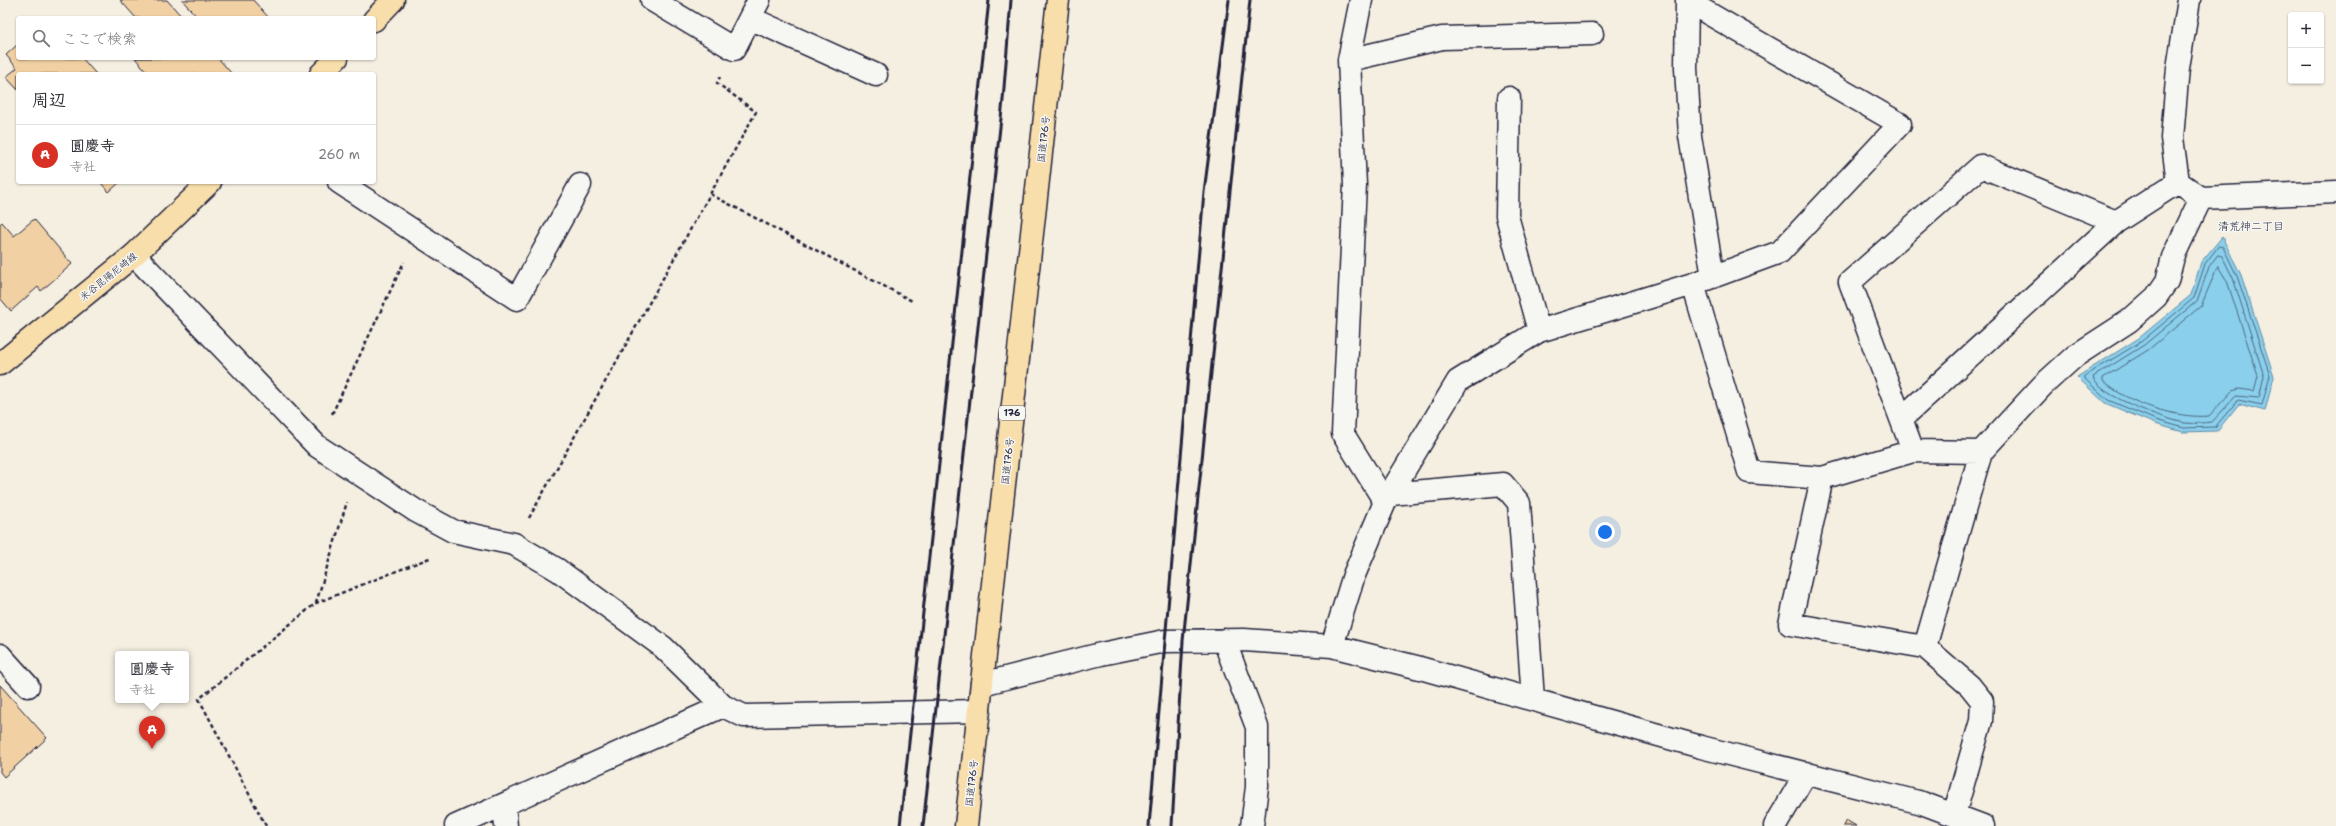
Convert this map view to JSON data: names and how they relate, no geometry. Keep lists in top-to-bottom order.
{
  "streets": {
    "main road": ["国道176号", "米谷昆陽尼崎線", "176"]
  },
  "districts": ["清荒神二丁目"],
  "page": {
    "map_buttons": ["+", "−"],
    "search": "ここで検索",
    "heading": "周辺",
    "list": [
      {
        "mark": "A",
        "name": "圓慶寺",
        "note": "寺社",
        "value": "260 m"
      }
    ],
    "popup": ["圓慶寺", "寺社"],
    "pins": "A"
  }
}
